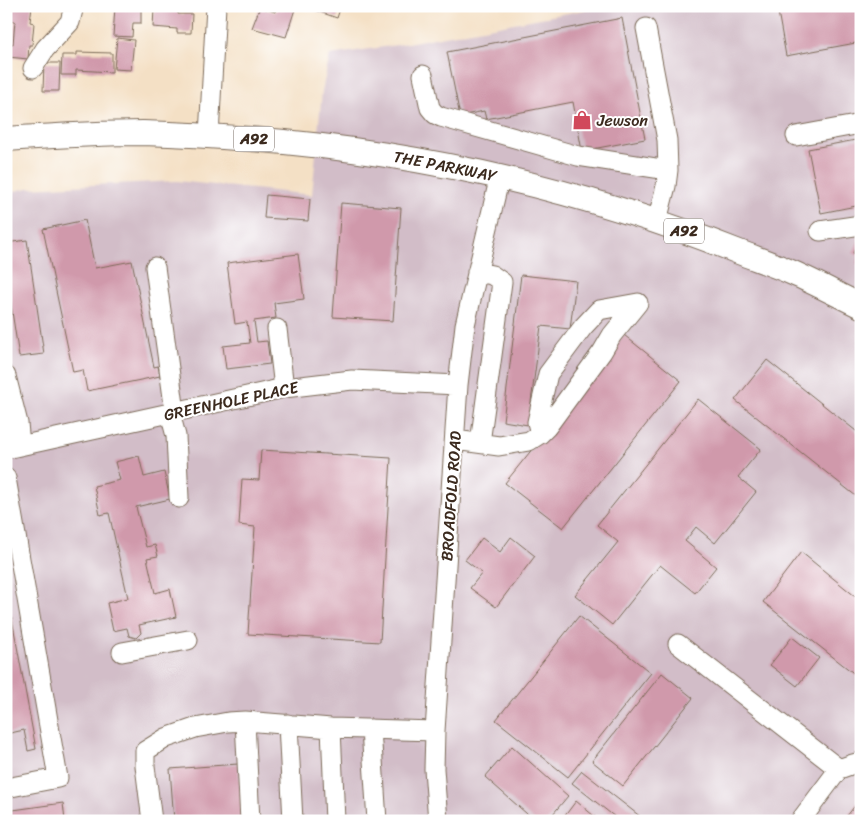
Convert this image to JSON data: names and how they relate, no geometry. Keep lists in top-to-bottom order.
{
  "streets": {
    "main road": ["A92", "THE PARKWAY"],
    "street": ["GREENHOLE PLACE", "BROADFOLD ROAD"]
  },
  "crossings": [
    ["THE PARKWAY", "BROADFOLD ROAD"],
    ["GREENHOLE PLACE", "BROADFOLD ROAD"]
  ],
  "places": {
    "shop": ["Jewson"]
  }
}
